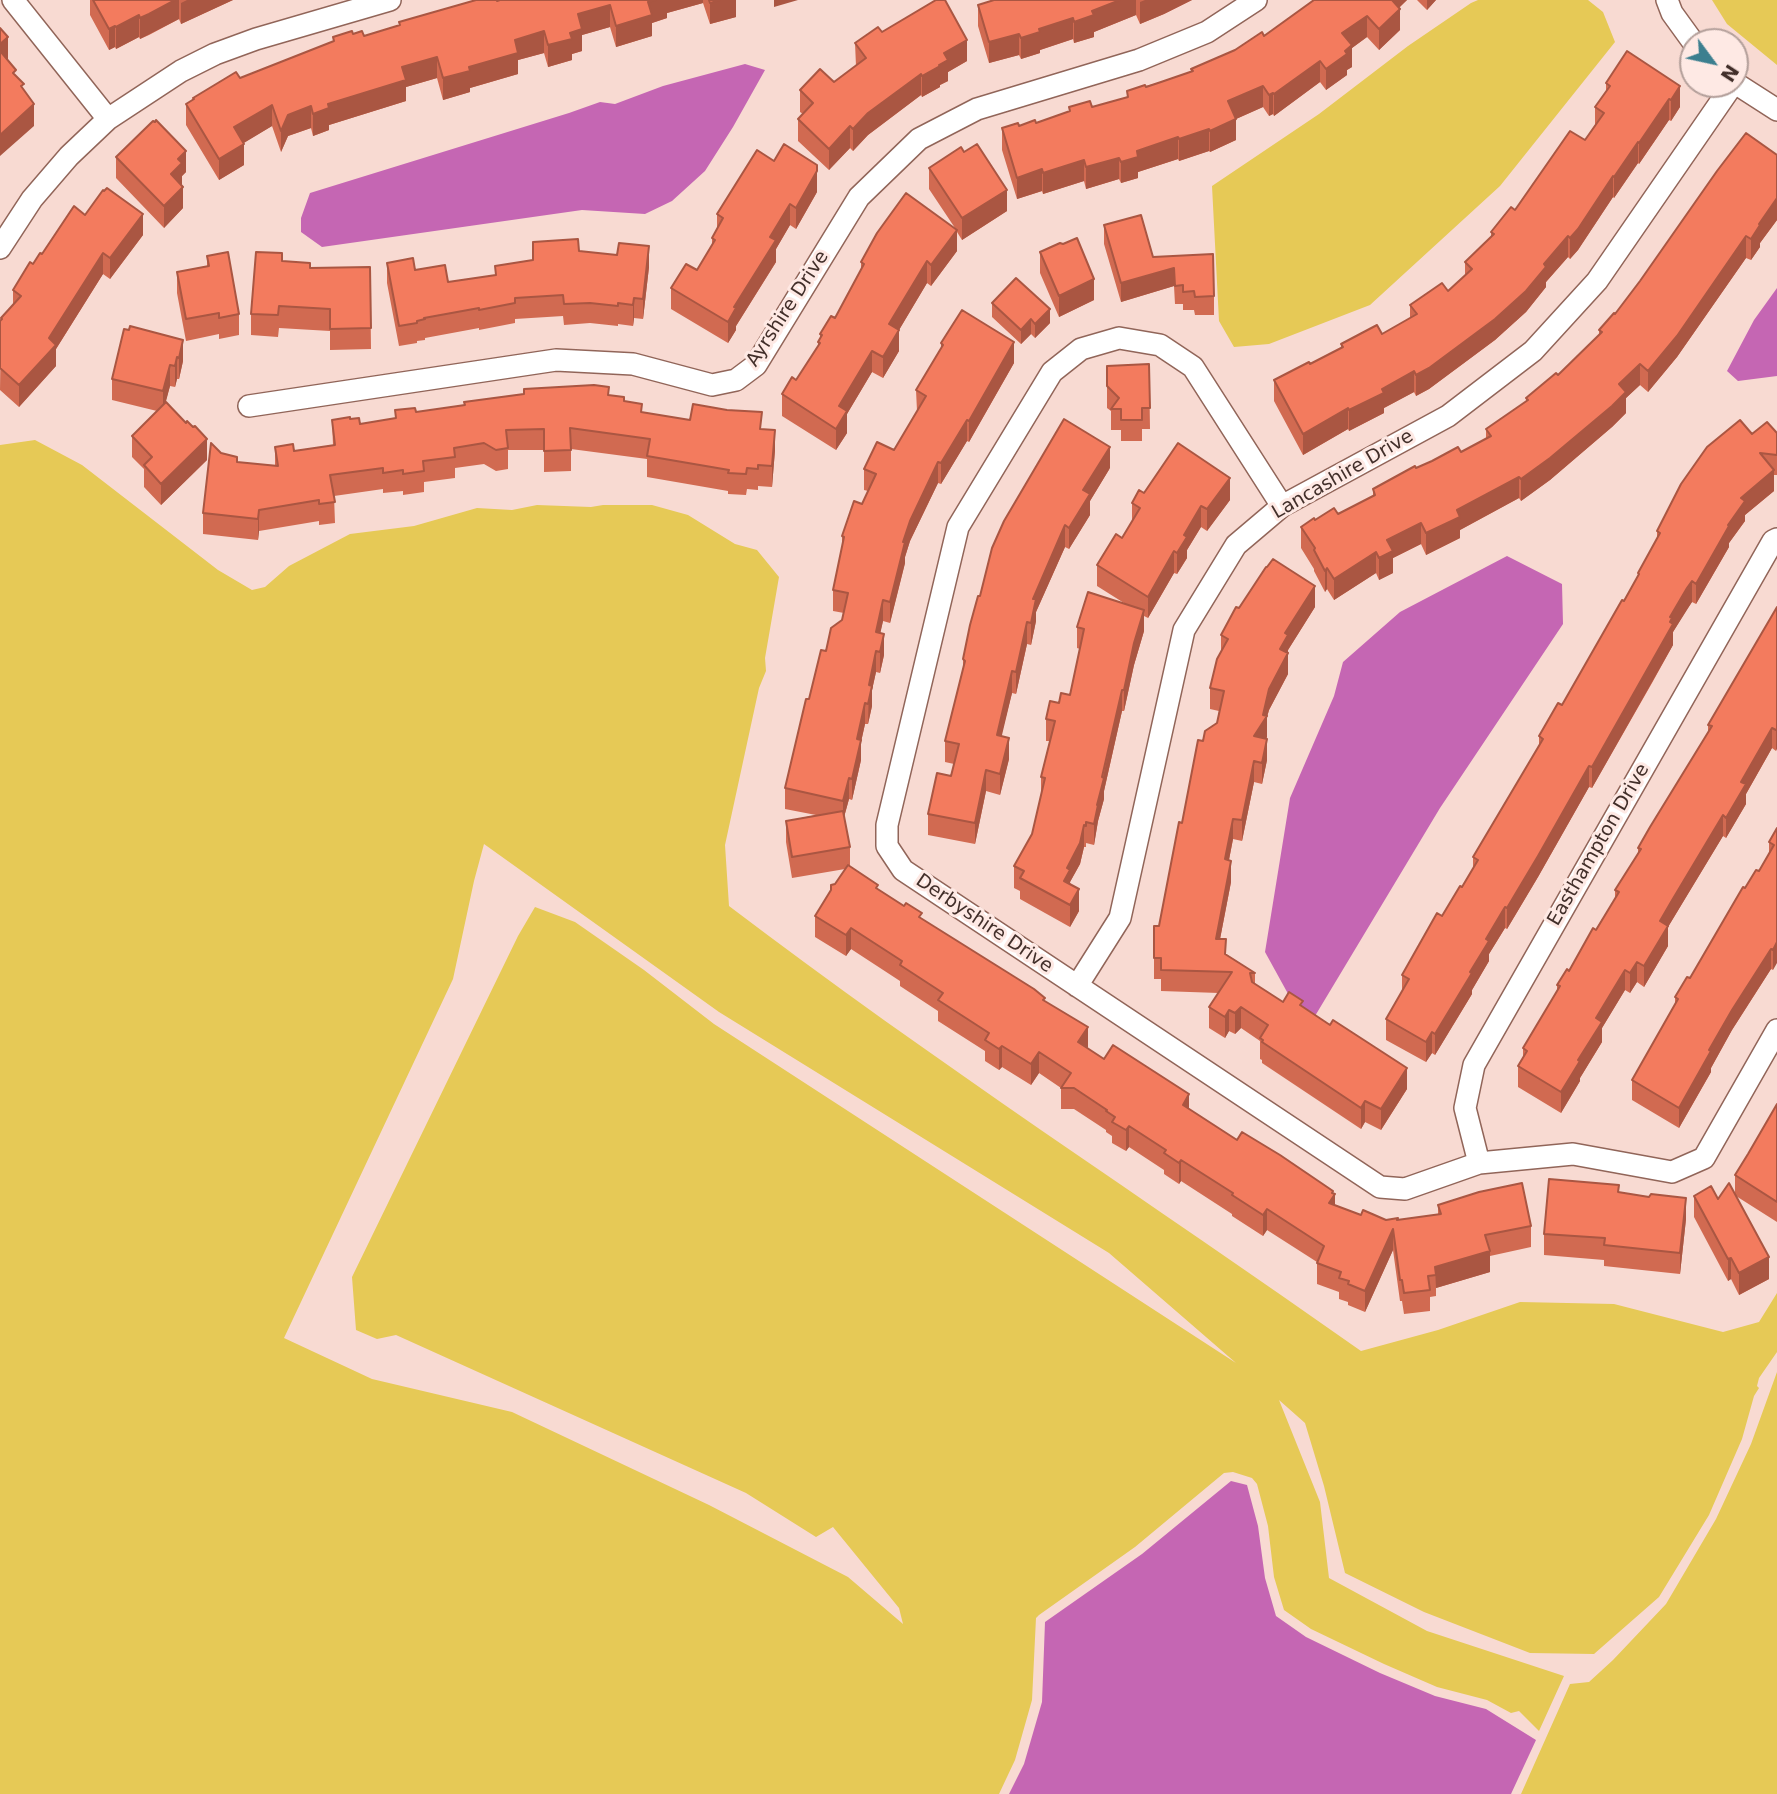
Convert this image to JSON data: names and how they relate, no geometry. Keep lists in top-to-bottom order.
{
  "streets": {
    "street": [
      "Ayrshire Drive",
      "Lancashire Drive",
      "Easthampton Drive",
      "Derbyshire Drive"
    ]
  },
  "crossings": [
    ["Lancashire Drive", "Derbyshire Drive"],
    ["Easthampton Drive", "Derbyshire Drive"]
  ],
  "north": "bottom right"
}
